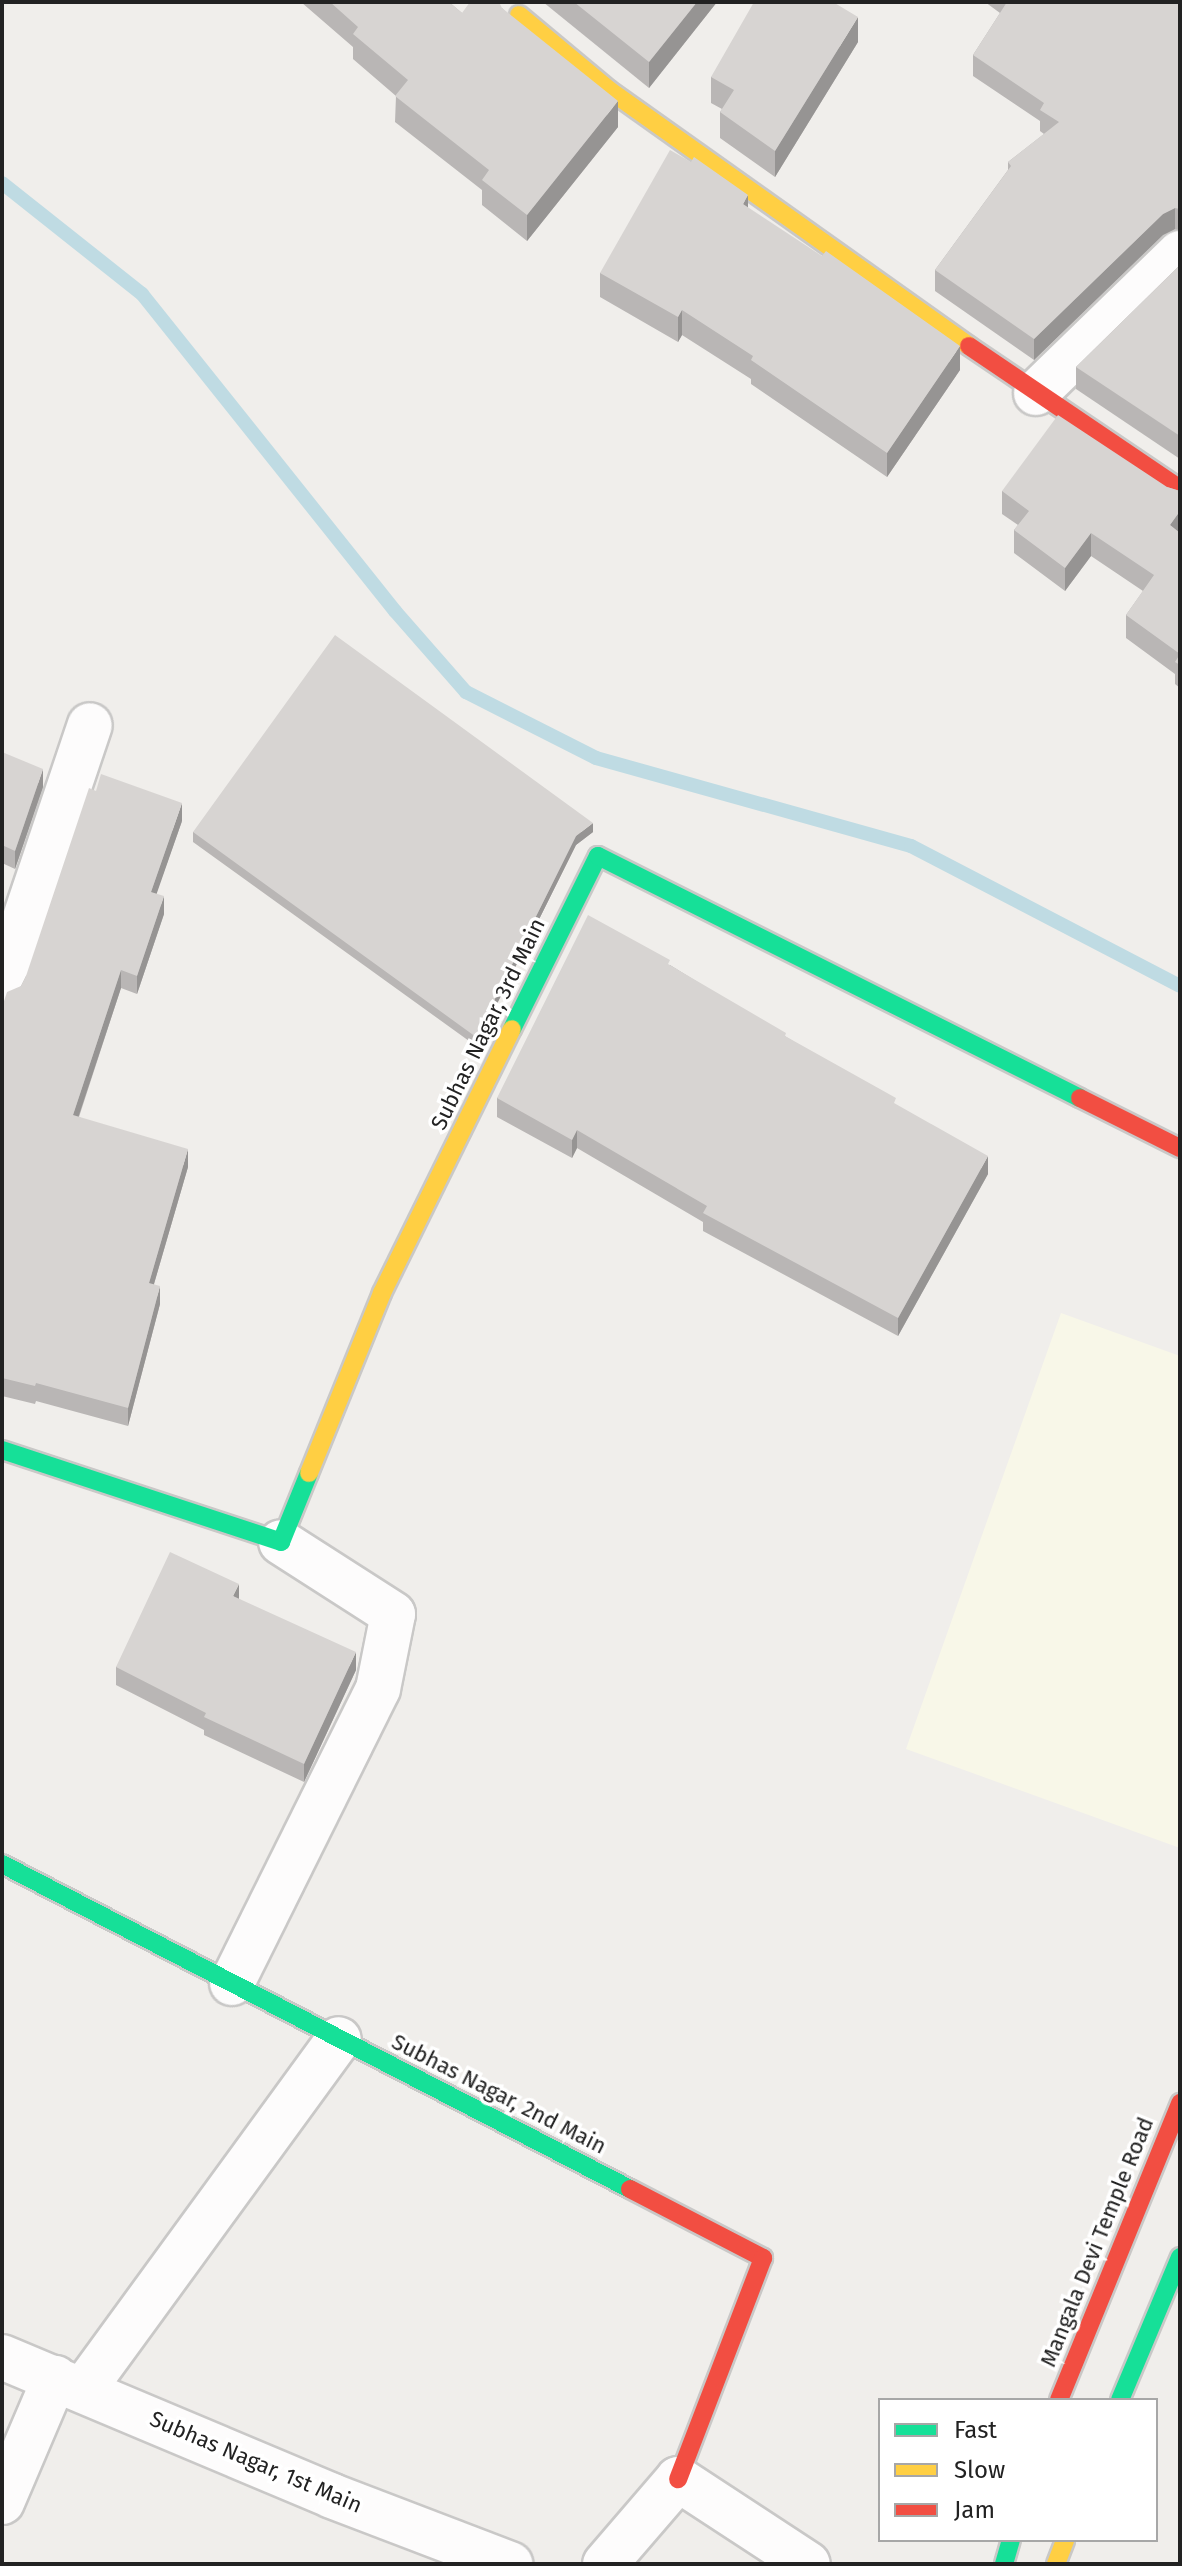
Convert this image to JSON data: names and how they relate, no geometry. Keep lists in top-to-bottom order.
{
  "streets": {
    "street": [
      "Subhas Nagar, 3rd Main",
      "Subhas Nagar, 2nd Main",
      "Mangala Devi Temple Road",
      "Subhas Nagar, 1st Main"
    ]
  },
  "legend": ["Fast", "Slow", "Jam"]
}
